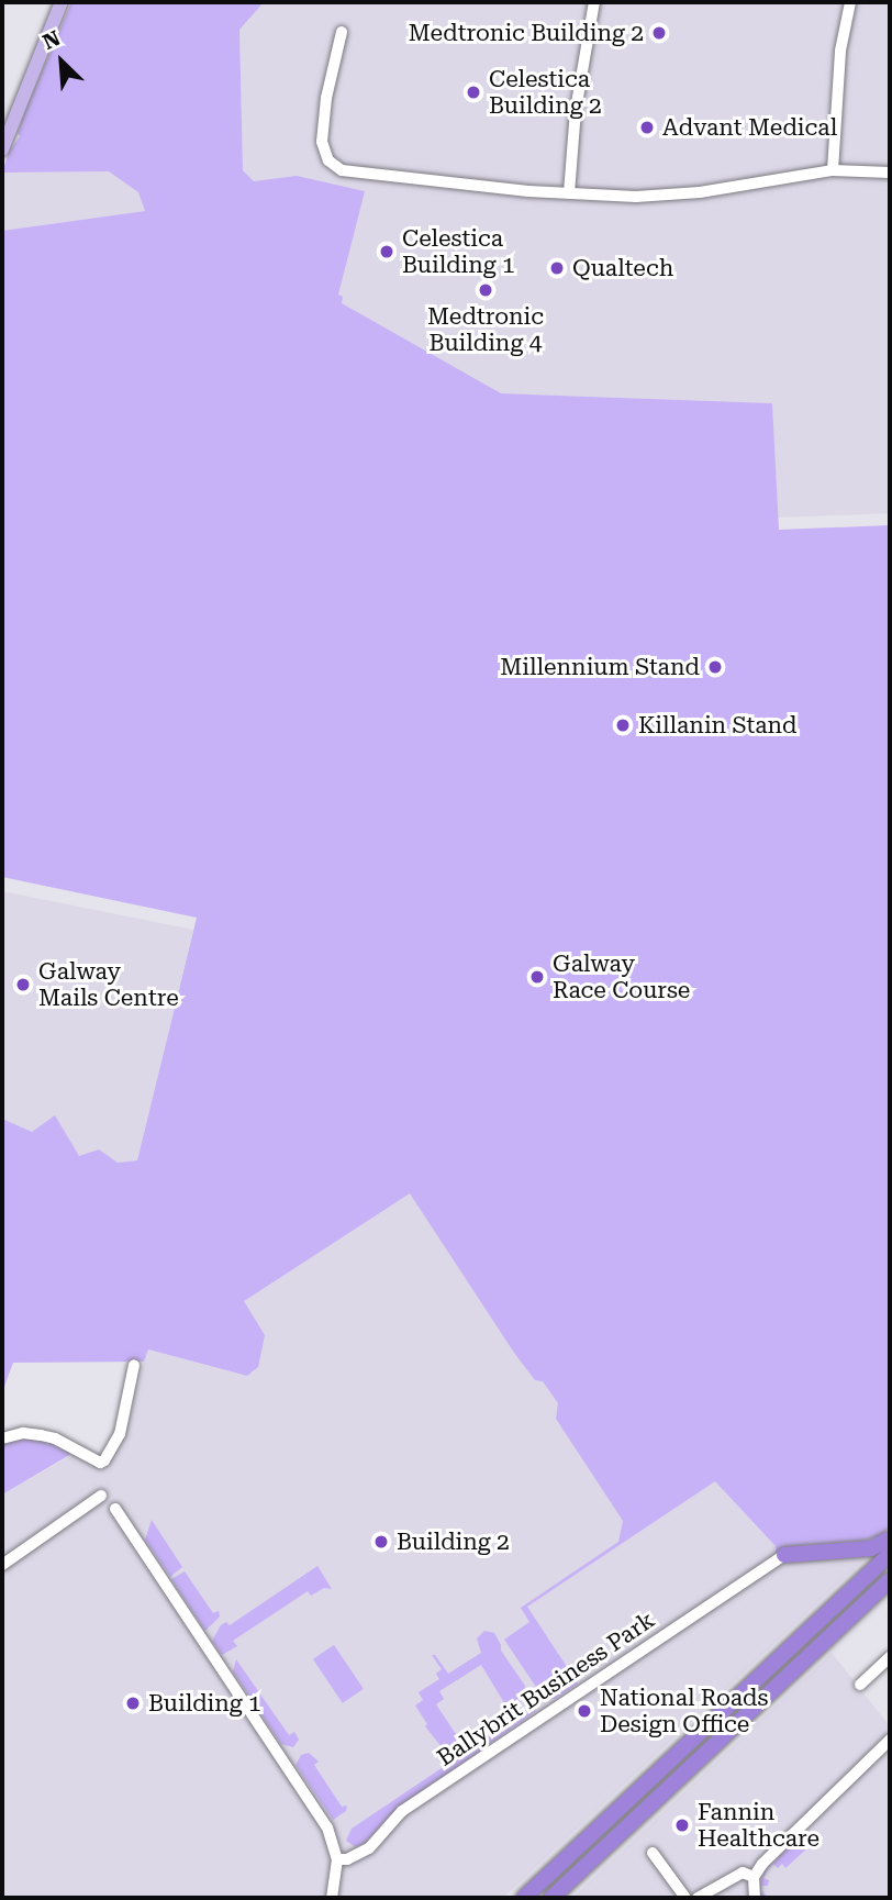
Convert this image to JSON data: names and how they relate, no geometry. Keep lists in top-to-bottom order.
{
  "streets": {
    "street": ["Ballybrit Business Park"]
  },
  "places": [
    "Medtronic Building 2",
    "Celestica Building 2",
    "Advant Medical",
    "Celestica Building 1",
    "Qualtech",
    "Medtronic Building 4",
    "Millennium Stand",
    "Killanin Stand",
    "Galway Race Course",
    "Galway Mails Centre",
    "Building 2",
    "Building 1",
    "National Roads Design Office",
    "Fannin Healthcare"
  ],
  "north": "top left"
}
